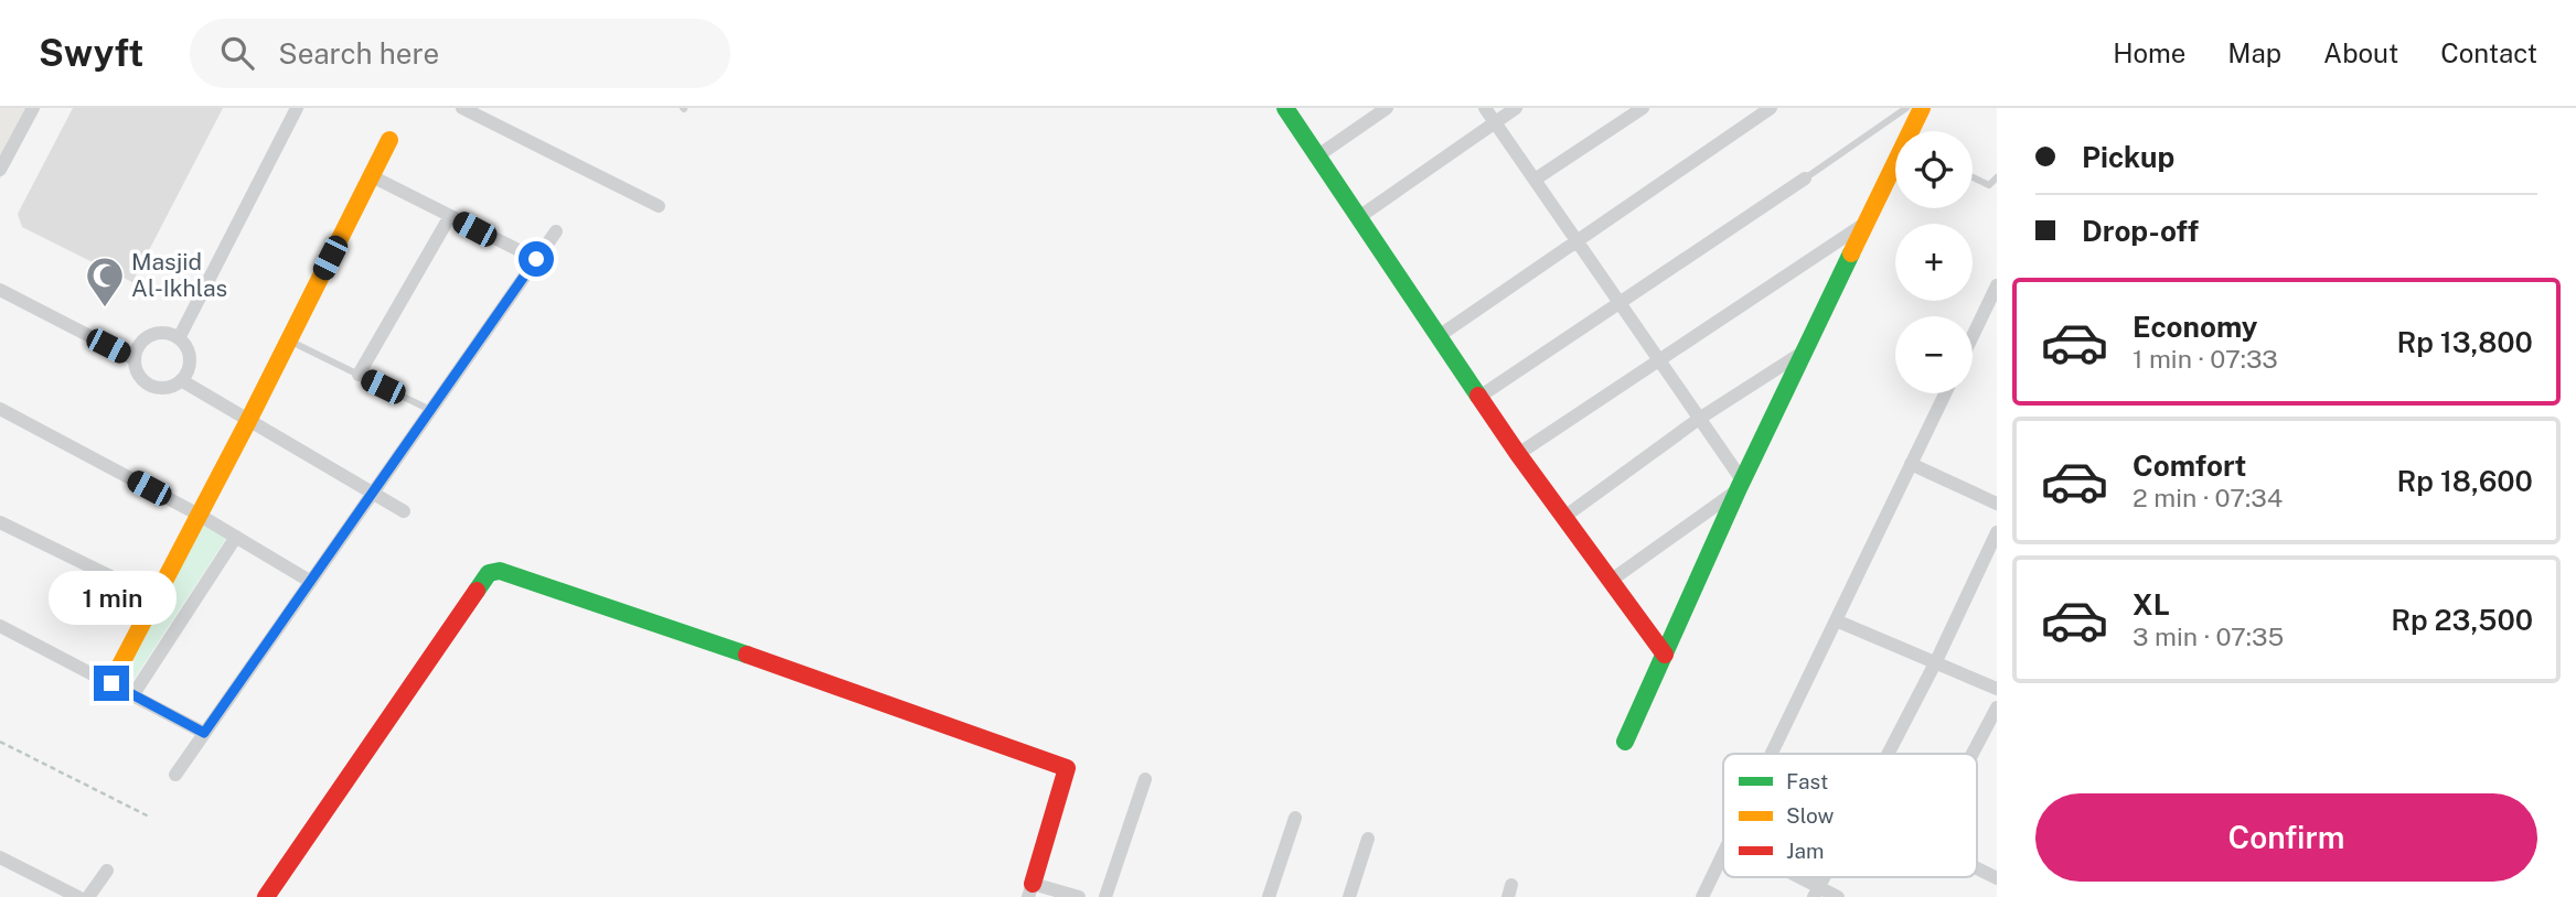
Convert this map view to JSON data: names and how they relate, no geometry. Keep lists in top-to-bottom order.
{
  "places": {
    "mosque": ["Masjid Al-Ikhlas"]
  },
  "legend": ["Fast", "Slow", "Jam"],
  "page": {
    "header": "Swyft",
    "search": "Search here",
    "nav": [
      "Home",
      "Map",
      "About",
      "Contact"
    ],
    "banner": ["Pickup", "Drop-off"],
    "map_buttons": ["+", "−"],
    "list": [
      {
        "name": "Economy",
        "note": "1 min · 07:33",
        "value": "Rp 13,800"
      },
      {
        "name": "Comfort",
        "note": "2 min · 07:34",
        "value": "Rp 18,600"
      },
      {
        "name": "XL",
        "note": "3 min · 07:35",
        "value": "Rp 23,500"
      }
    ],
    "bubble": "1 min",
    "buttons": "Confirm"
  }
}
